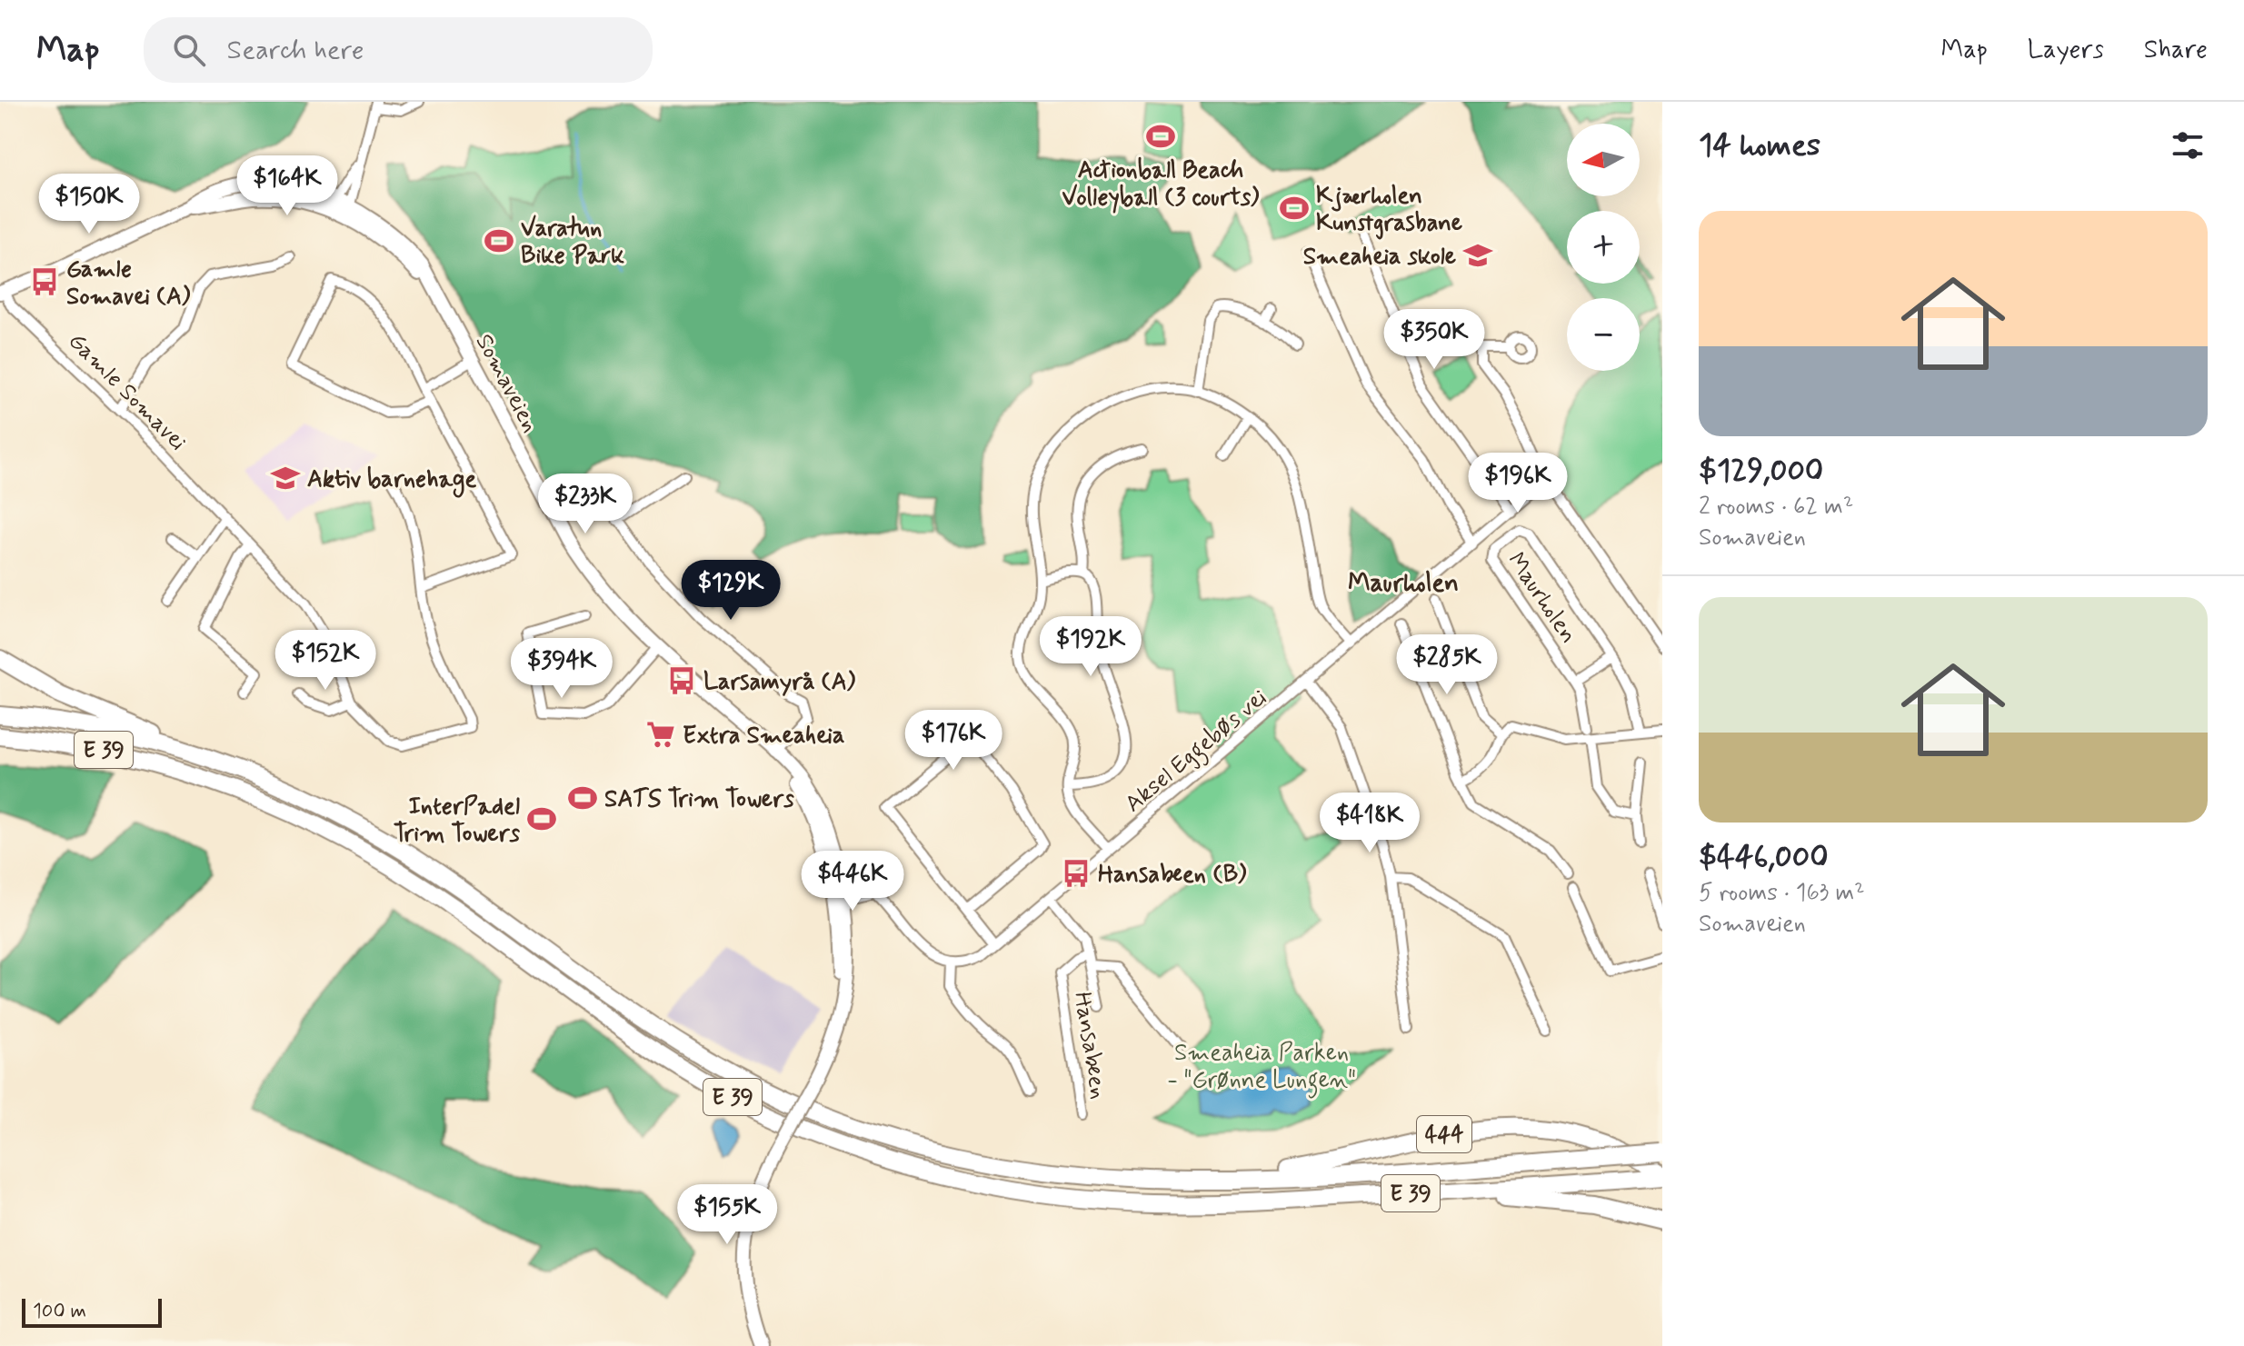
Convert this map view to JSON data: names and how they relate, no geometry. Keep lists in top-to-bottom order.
{
  "streets": {
    "highway": ["E 39", "444"],
    "main road": ["Somaveien"],
    "street": [
      "Gamle Somavei",
      "Maurholen",
      "Aksel Eggebøs vei",
      "Hansabeen"
    ]
  },
  "crossings": [
    ["Somaveien", "Gamle Somavei"],
    ["E 39", "444"],
    ["Aksel Eggebøs vei", "Hansabeen"]
  ],
  "districts": ["Maurholen"],
  "parks": ["Smeaheia Parken - \"Grønne Lungen\""],
  "places": {
    "sports": [
      "Actionball Beach Volleyball (3 courts)",
      "Kjærholen Kunstgrasbane",
      "Varatun Bike Park",
      "SATS Trim Towers",
      "InterPadel Trim Towers"
    ],
    "school or university": ["Smeaheia skole", "Aktiv barnehage"],
    "bus stop": ["Gamle Somavei (A)", "Larsamyrå (A)", "Hansabeen (B)"],
    "supermarket": ["Extra Smeaheia"]
  },
  "scale_bar": "100 m",
  "north": "left",
  "page": {
    "header": "Map",
    "search": "Search here",
    "nav": ["Map", "Layers", "Share"],
    "heading": "14 homes",
    "map_buttons": ["+", "−"],
    "price": [
      "$164K",
      "$150K",
      "$350K",
      "$196K",
      "$233K",
      "$129K",
      "$192K",
      "$152K",
      "$285K",
      "$394K",
      "$176K",
      "$418K",
      "$446K",
      "$155K"
    ],
    "list": [
      {
        "name": "$129,000",
        "note": "2 rooms · 62 m² · Somaveien"
      },
      {
        "name": "$446,000",
        "note": "5 rooms · 163 m² · Somaveien"
      }
    ],
    "scale": "100 m"
  }
}
